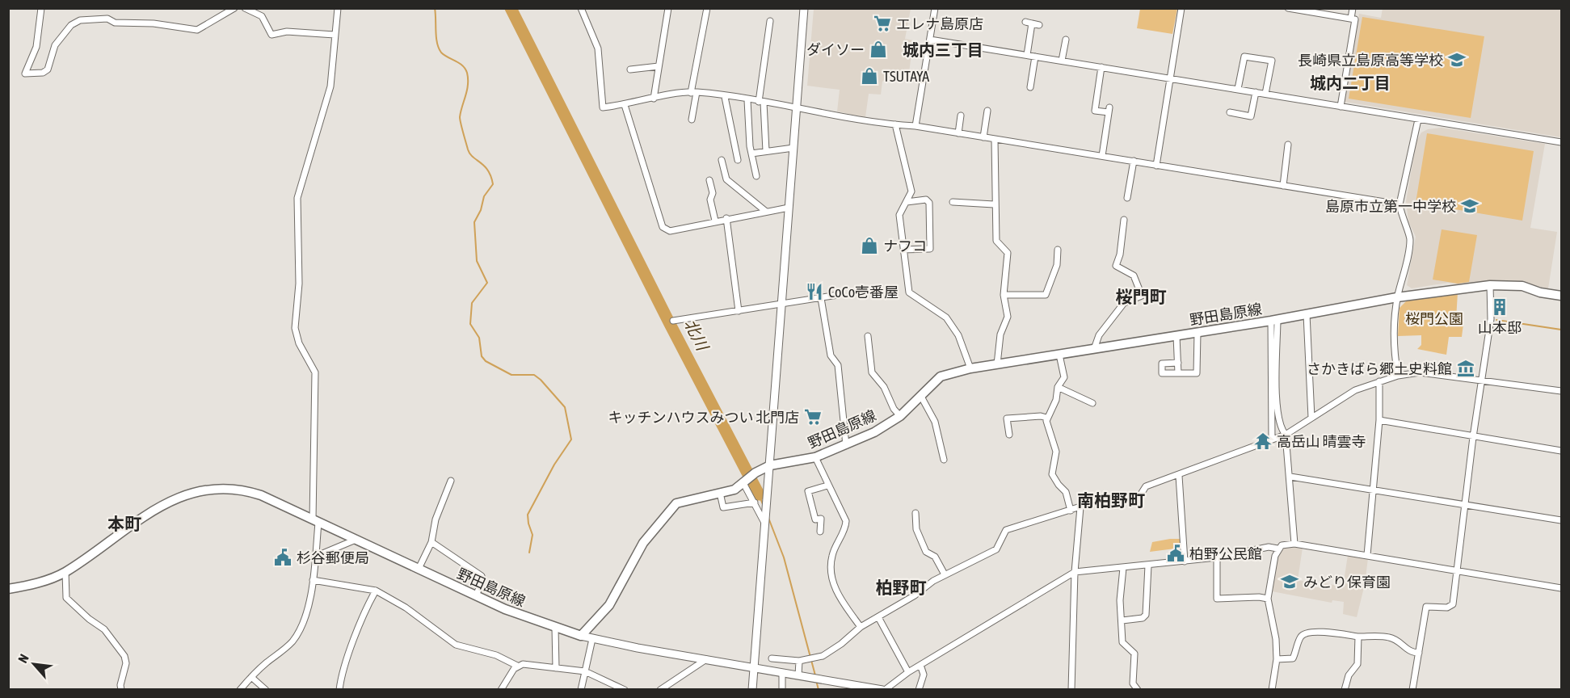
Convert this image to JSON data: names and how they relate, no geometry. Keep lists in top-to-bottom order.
{
  "streets": {
    "main road": ["野田島原線"]
  },
  "districts": [
    "城内三丁目",
    "城内二丁目",
    "桜門町",
    "南柏野町",
    "本町",
    "柏野町"
  ],
  "water": ["北川"],
  "parks": ["桜門公園"],
  "places": {
    "supermarket": ["エレナ島原店", "キッチンハウスみつい 北門店"],
    "shop": ["ダイソー", "TSUTAYA", "ナフコ"],
    "school or university": ["長崎県立島原高等学校", "島原市立第一中学校", "みどり保育園"],
    "restaurant": ["CoCo壱番屋"],
    "building": ["山本邸"],
    "museum": ["さかきばら郷土史料館"],
    "temple": ["高岳山 晴雲寺"],
    "public building": ["柏野公民館", "杉谷郵便局"]
  },
  "north": "top left"
}
